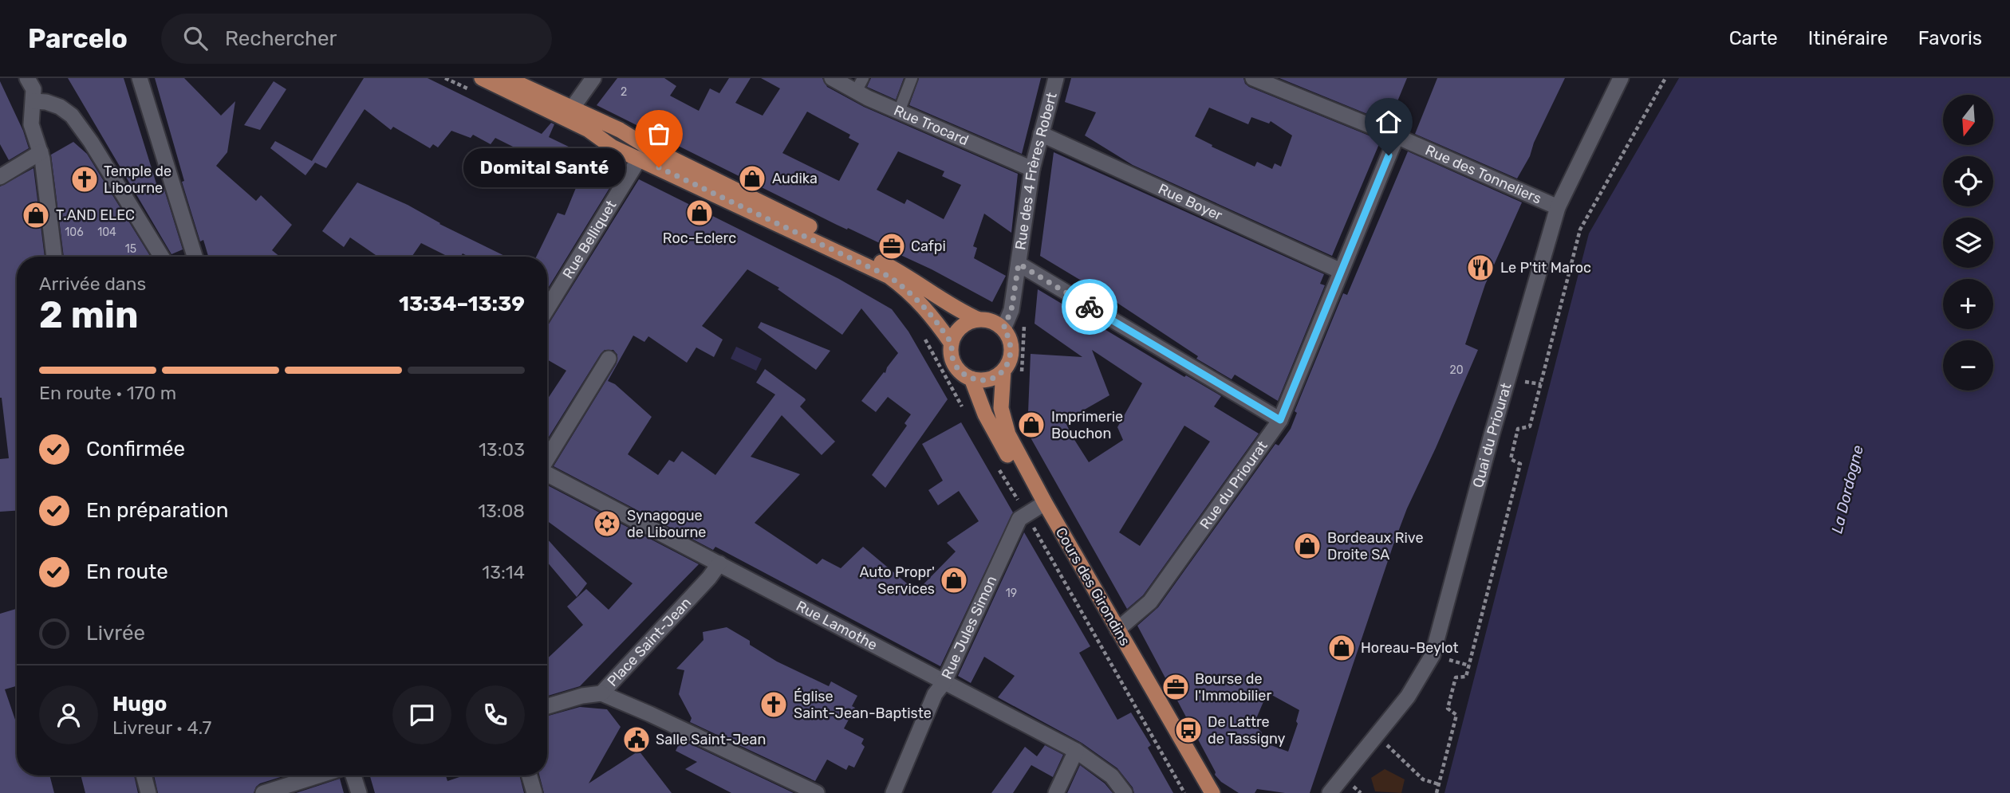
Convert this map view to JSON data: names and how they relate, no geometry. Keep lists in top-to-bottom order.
{
  "streets": {
    "main road": ["Cours des Girondins"],
    "street": [
      "Rue Trocard",
      "Rue des 4 Frères Robert",
      "Rue des Tonneliers",
      "Rue Boyer",
      "Rue Belliquet",
      "Quai du Priourat",
      "Rue du Priourat",
      "Rue Lamothe",
      "Rue Jules Simon",
      "Place Saint-Jean"
    ]
  },
  "crossings": [
    ["Rue Trocard", "Rue des 4 Frères Robert"],
    ["Rue des 4 Frères Robert", "Rue Boyer"],
    ["Rue des 4 Frères Robert", "Cours des Girondins"],
    ["Rue des Tonneliers", "Quai du Priourat"],
    ["Rue des Tonneliers", "Rue du Priourat"],
    ["Rue Boyer", "Rue du Priourat"],
    ["Rue Belliquet", "Cours des Girondins"],
    ["Rue du Priourat", "Cours des Girondins"],
    ["Cours des Girondins", "Rue Jules Simon"],
    ["Rue Lamothe", "Rue Jules Simon"],
    ["Rue Lamothe", "Place Saint-Jean"]
  ],
  "water": ["La Dordogne"],
  "places": {
    "other": ["Domital Santé"],
    "shop": [
      "Audika",
      "Roc-Eclerc",
      "T.AND ELEC",
      "Imprimerie Bouchon",
      "Bordeaux Rive Droite SA",
      "Auto Propr' Services",
      "Horeau-Beylot"
    ],
    "church": ["Temple de Libourne", "Église Saint-Jean-Baptiste"],
    "office": ["Cafpi", "Bourse de l'Immobilier"],
    "restaurant": ["Le P'tit Maroc"],
    "synagogue": ["Synagogue de Libourne"],
    "bus stop": ["De Lattre de Tassigny"],
    "public building": ["Salle Saint-Jean"]
  },
  "house_numbers": [
    "2",
    "106",
    "104",
    "15",
    "20",
    "19"
  ],
  "north": "bottom",
  "page": {
    "header": "Parcelo",
    "search": "Rechercher",
    "nav": ["Carte", "Itinéraire", "Favoris"],
    "map_buttons": ["+", "−"],
    "bubble": "Domital Santé",
    "heading": ["2 min", "Arrivée dans", "13:34–13:39"],
    "panel": ["Hugo", "Livreur · 4.7"],
    "bar": "En route · 170 m",
    "list": [
      ["Confirmée", "13:03"],
      ["En préparation", "13:08"],
      ["En route", "13:14"],
      "Livrée"
    ]
  }
}
